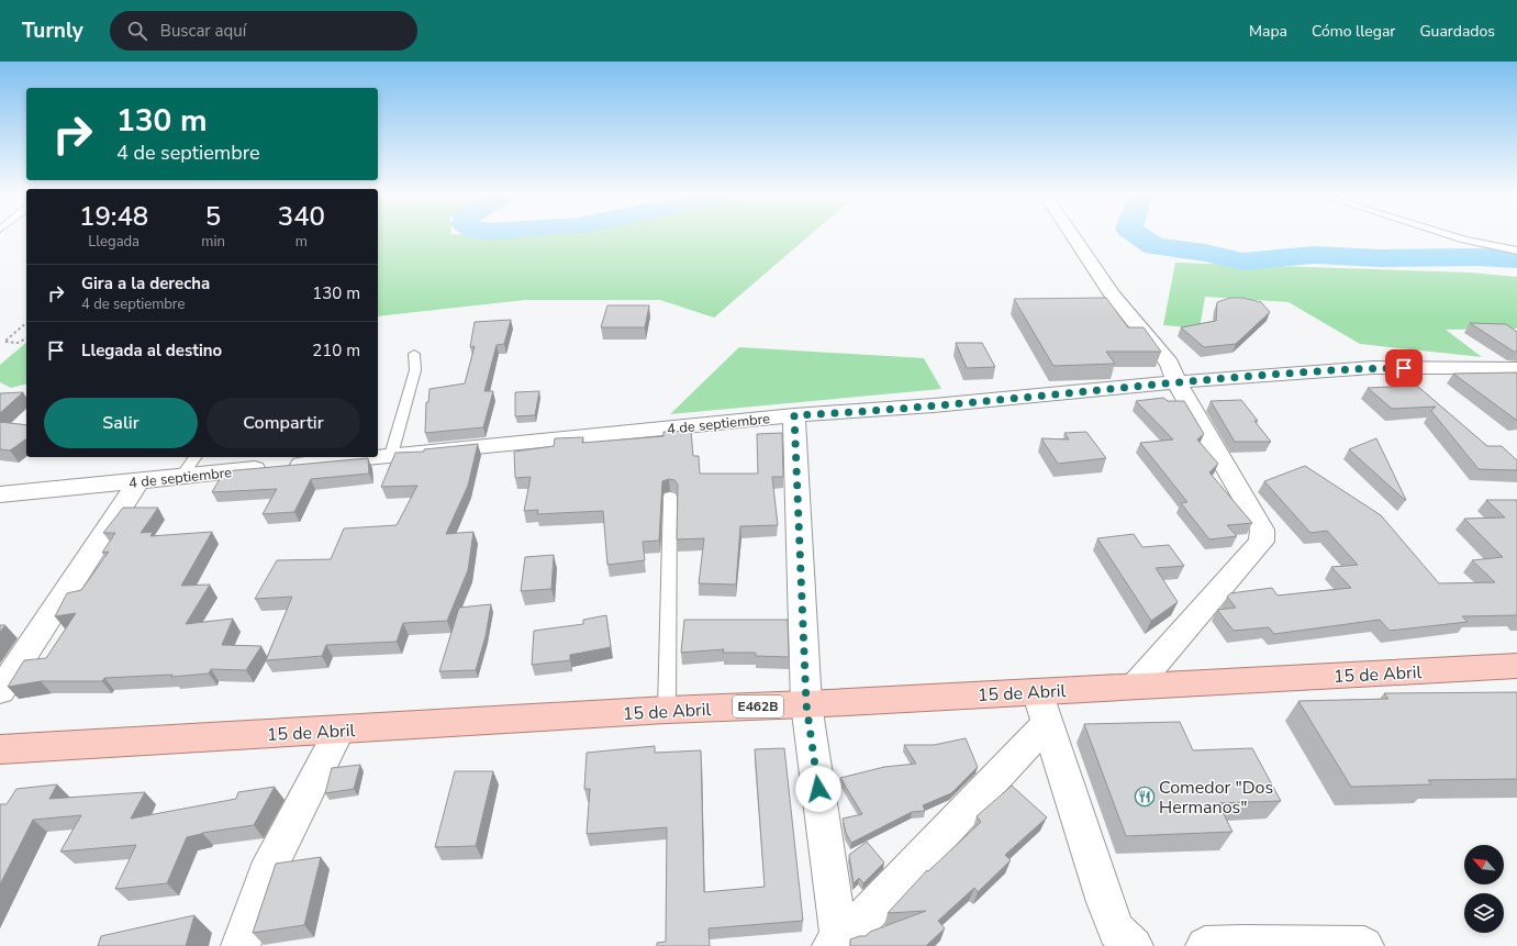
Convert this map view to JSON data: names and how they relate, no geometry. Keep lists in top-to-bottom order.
{
  "streets": {
    "main road": ["15 de Abril", "E462B"],
    "street": ["4 de septiembre"]
  },
  "places": {
    "restaurant": ["Comedor \"Dos Hermanos\""]
  },
  "north": "top left",
  "page": {
    "header": "Turnly",
    "search": "Buscar aquí",
    "nav": ["Mapa", "Cómo llegar", "Guardados"],
    "turn": ["130 m", "4 de septiembre"],
    "eta": [
      "19:48",
      "Llegada",
      "5",
      "min",
      "340",
      "m"
    ],
    "list": [
      {
        "name": "Gira a la derecha",
        "note": "4 de septiembre",
        "value": "130 m"
      },
      {
        "name": "Llegada al destino",
        "value": "210 m"
      }
    ],
    "buttons": ["Salir", "Compartir"]
  }
}
